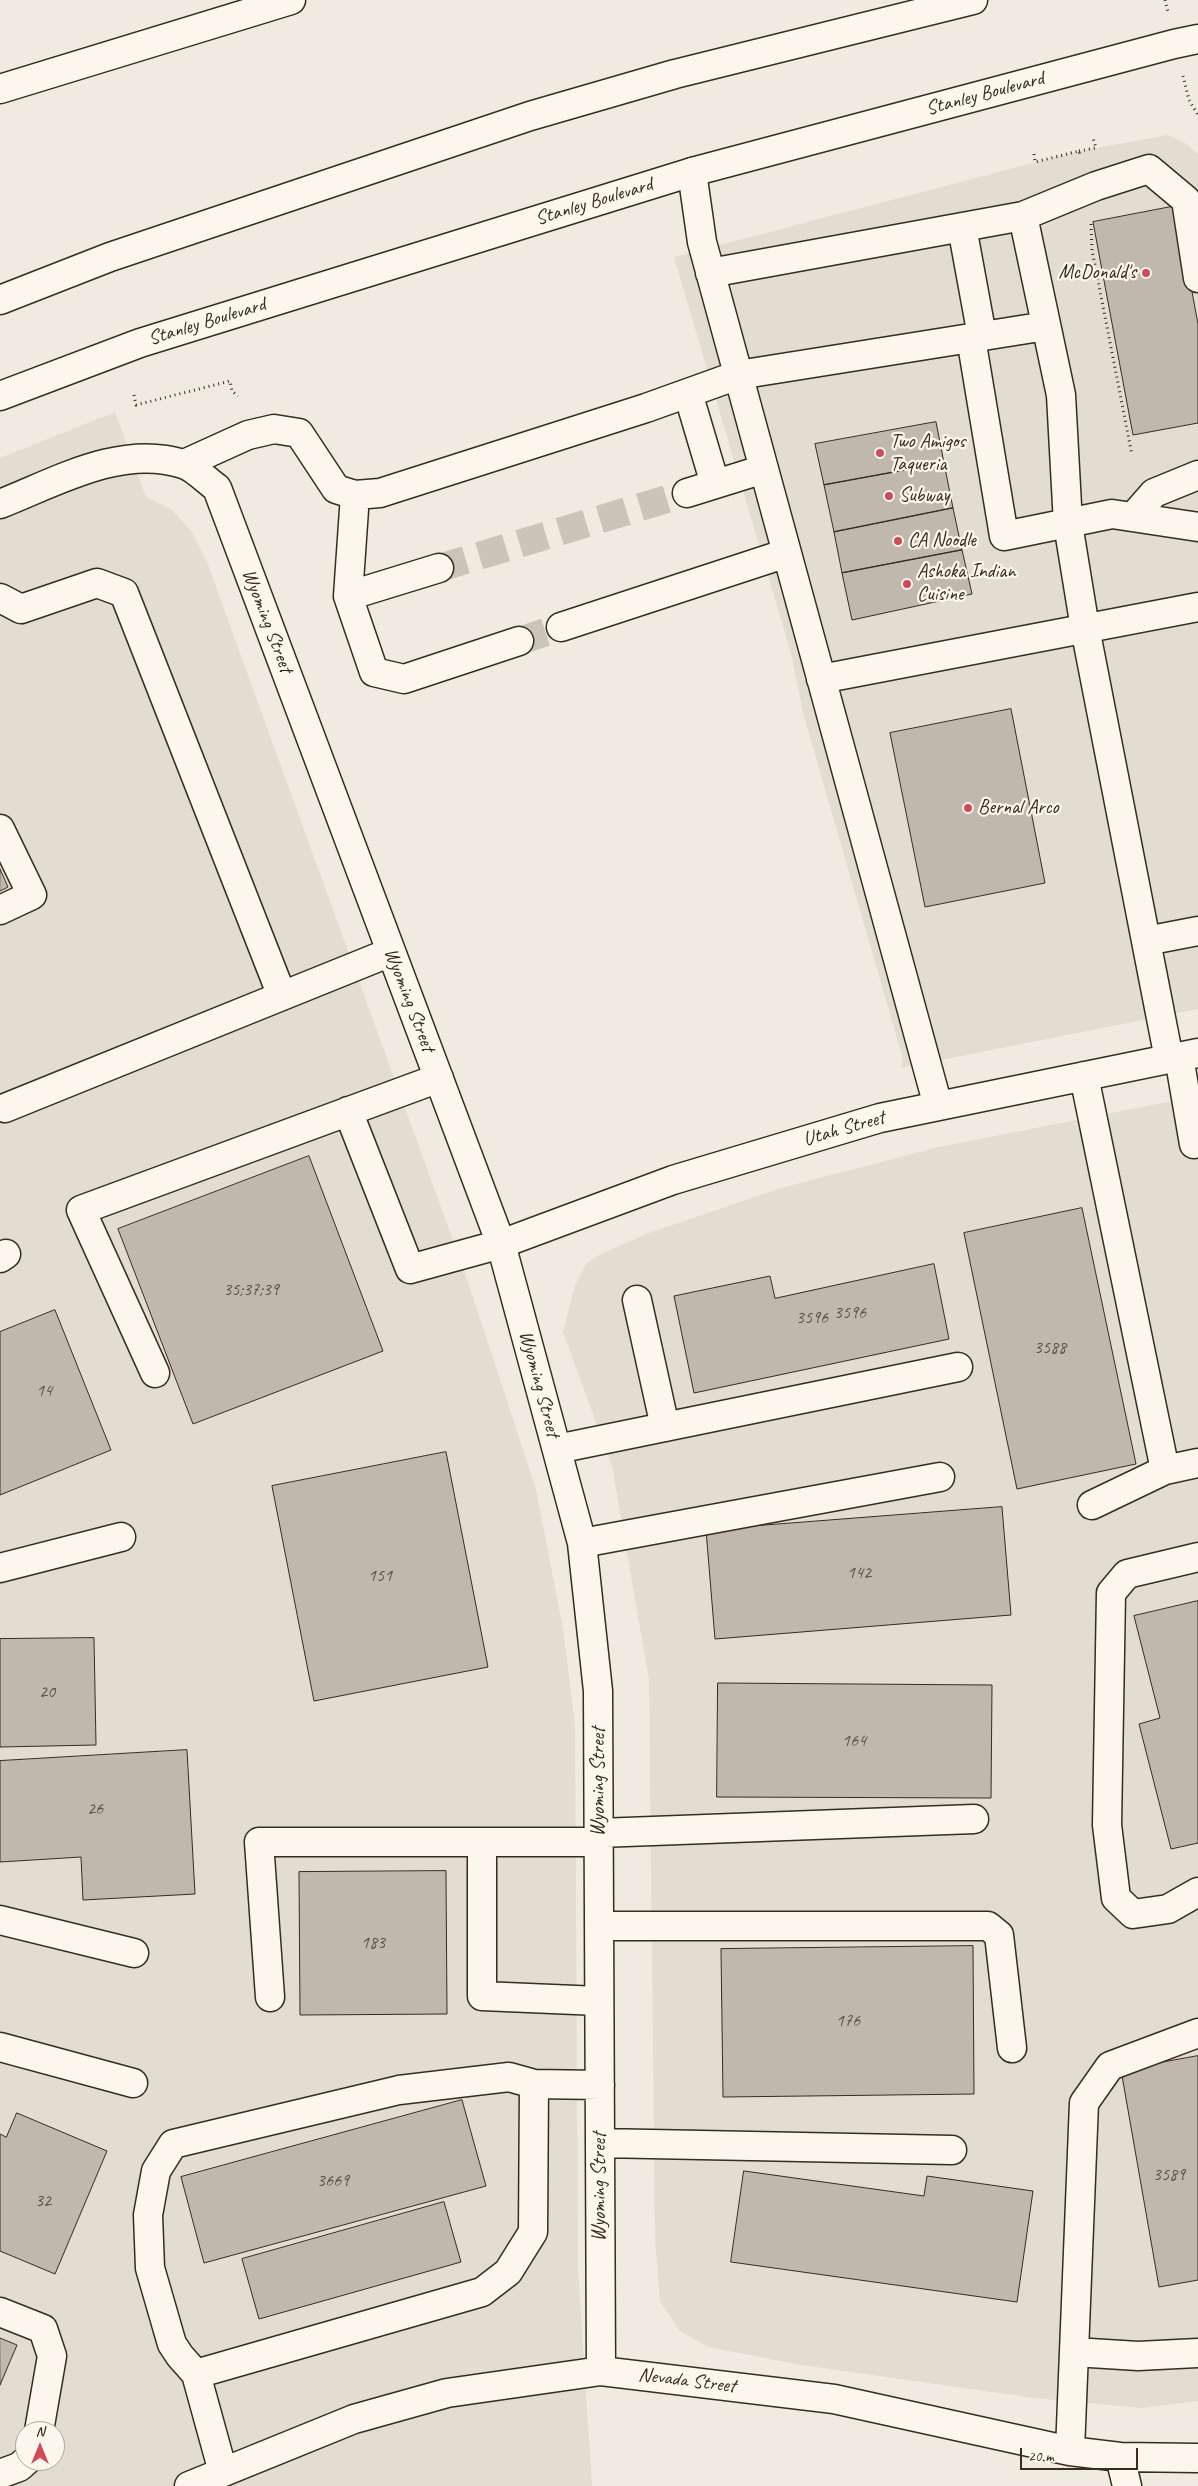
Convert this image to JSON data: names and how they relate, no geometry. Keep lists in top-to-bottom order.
{
  "streets": {
    "street": [
      "Stanley Boulevard",
      "Wyoming Street",
      "Utah Street",
      "Nevada Street"
    ]
  },
  "crossings": [
    ["Wyoming Street", "Utah Street"],
    ["Wyoming Street", "Nevada Street"]
  ],
  "places": [
    "McDonald's",
    "Two Amigos Taqueria",
    "Subway",
    "CA Noodle",
    "Ashoka Indian Cuisine",
    "Bernal Arco"
  ],
  "house_numbers": [
    "35;37;39",
    "3596",
    "3596",
    "3588",
    "14",
    "142",
    "151",
    "20",
    "164",
    "26",
    "183",
    "176",
    "3589",
    "3669",
    "32"
  ],
  "scale_bar": "20 m",
  "north": "top"
}
